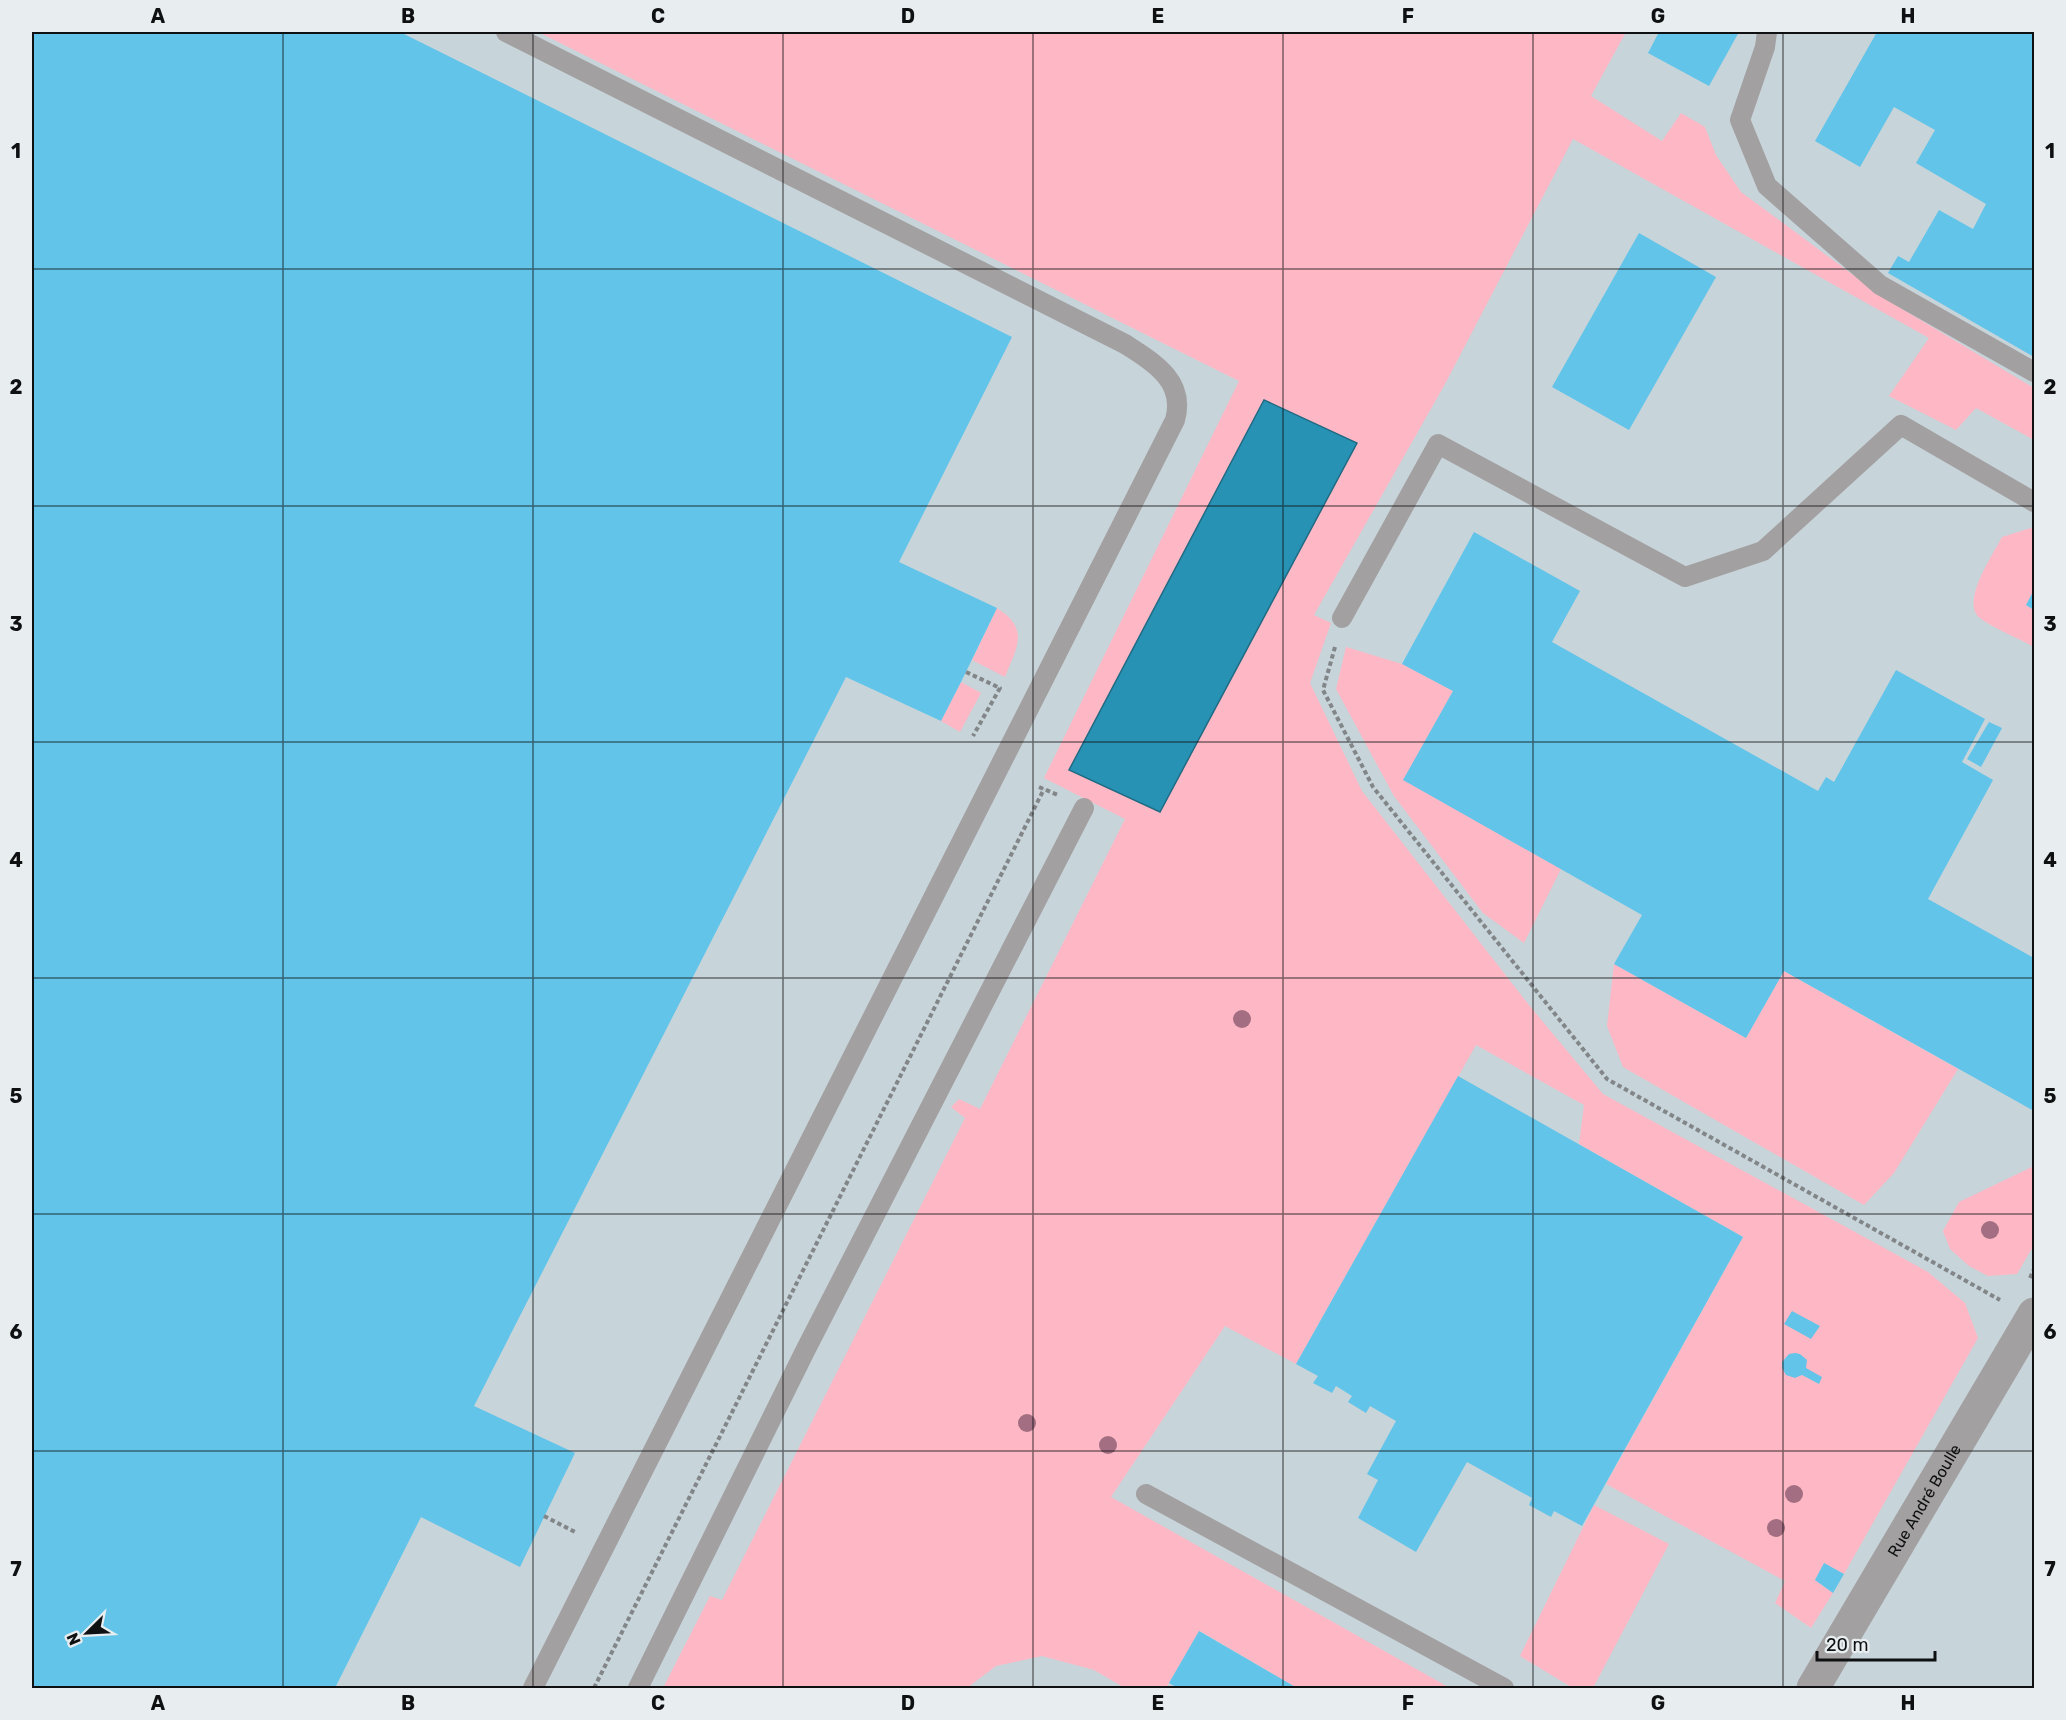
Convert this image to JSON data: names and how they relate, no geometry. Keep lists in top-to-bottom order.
{
  "streets": {
    "street": ["Rue André Boulle"]
  },
  "scale_bar": "20 m",
  "north": "bottom left",
  "grid": {
    "columns": [
      "A",
      "B",
      "C",
      "D",
      "E",
      "F",
      "G",
      "H"
    ],
    "rows": [
      "1",
      "2",
      "3",
      "4",
      "5",
      "6",
      "7"
    ]
  }
}
